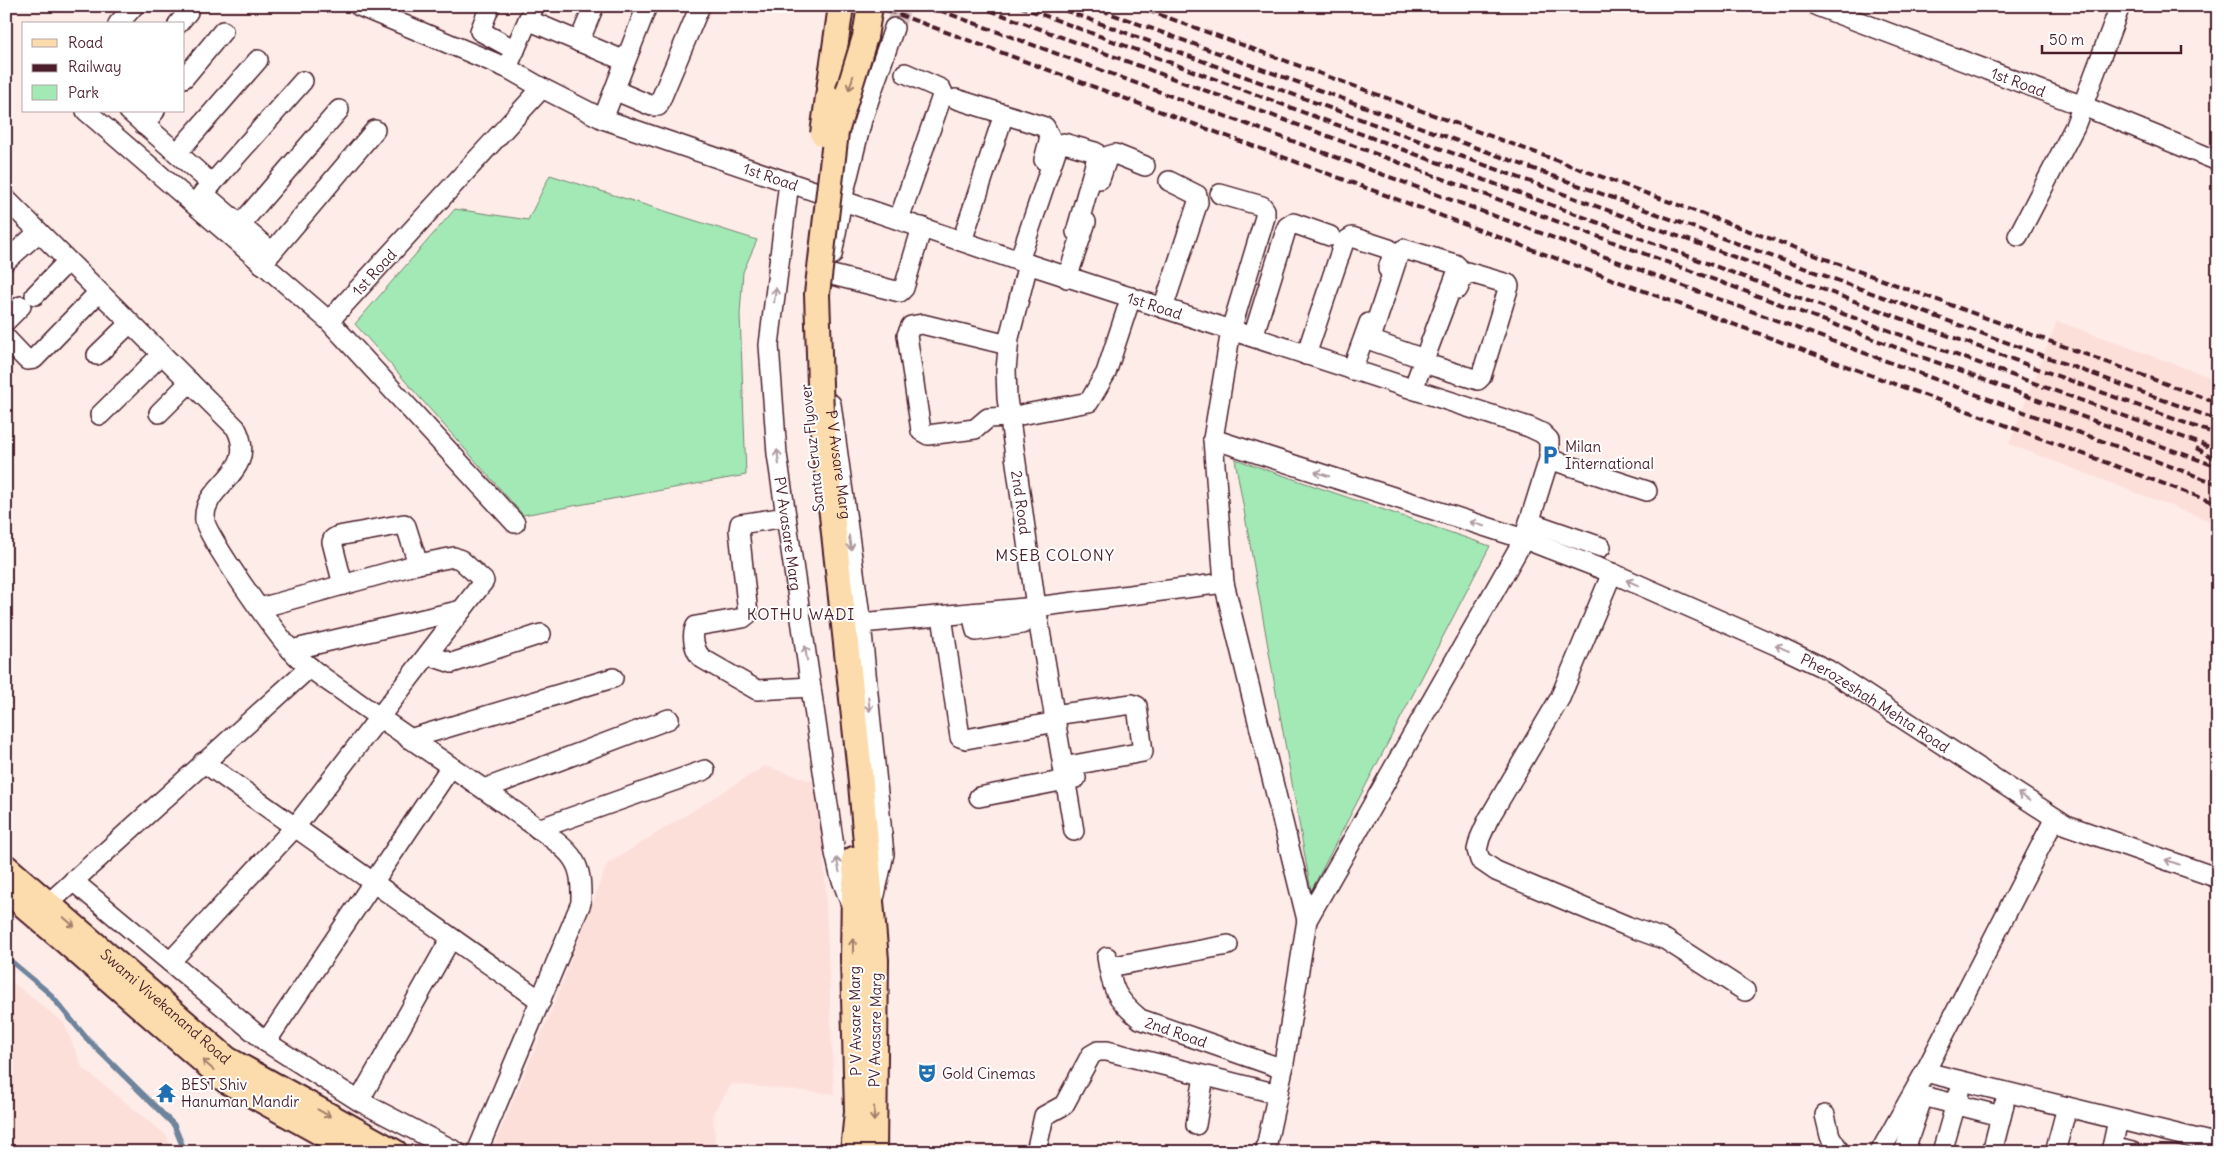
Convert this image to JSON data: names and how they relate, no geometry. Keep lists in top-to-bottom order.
{
  "streets": {
    "main road": [
      "Santa Cruz Flyover",
      "P V Avsare Marg",
      "PV Avasare Marg",
      "Swami Vivekanand Road"
    ],
    "street": ["1st Road", "2nd Road", "Pherozeshah Mehta Road"]
  },
  "crossings": [
    ["1st Road", "P V Avsare Marg"],
    ["1st Road", "2nd Road"],
    ["1st Road", "PV Avasare Marg"],
    ["Santa Cruz Flyover", "P V Avsare Marg"],
    ["Santa Cruz Flyover", "PV Avasare Marg"],
    ["P V Avsare Marg", "PV Avasare Marg"]
  ],
  "one_way": ["P V Avsare Marg", "Pherozeshah Mehta Road"],
  "districts": ["MSEB COLONY", "KOTHU WADI"],
  "places": {
    "parking": ["Milan International"],
    "theatre": ["Gold Cinemas"],
    "temple": ["BEST Shiv Hanuman Mandir"]
  },
  "legend": ["Road", "Railway", "Park"],
  "scale_bar": "50 m"
}
